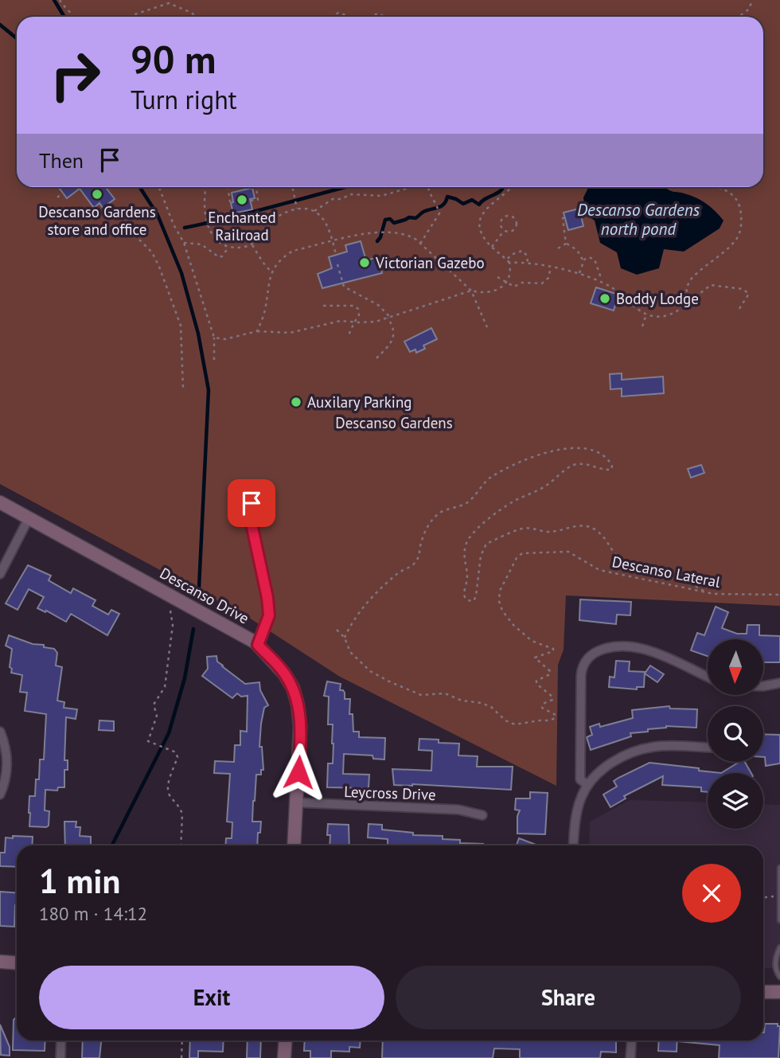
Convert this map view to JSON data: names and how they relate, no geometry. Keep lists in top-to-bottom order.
{
  "streets": {
    "street": ["Descanso Drive", "Leycross Drive"],
    "path": ["Descanso Lateral"]
  },
  "crossings": [
    ["Descanso Drive", "Leycross Drive"]
  ],
  "water": ["Descanso Gardens north pond"],
  "parks": ["Descanso Gardens"],
  "places": [
    "Descanso Gardens store and office",
    "Enchanted Railroad",
    "Victorian Gazebo",
    "Boddy Lodge",
    "Auxilary Parking"
  ],
  "north": "bottom",
  "page": {
    "turn": ["90 m", "Turn right"],
    "then": "Then",
    "heading": ["1 min", "180 m · 14:12"],
    "buttons": ["Exit", "Share"]
  }
}
